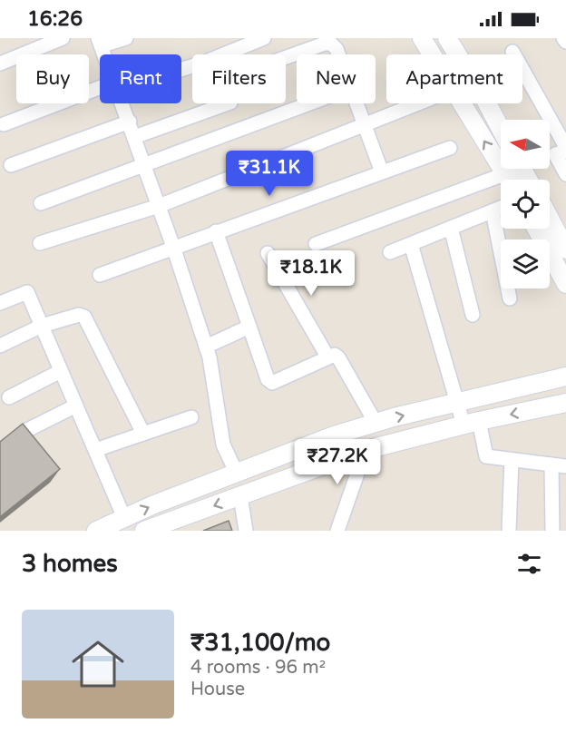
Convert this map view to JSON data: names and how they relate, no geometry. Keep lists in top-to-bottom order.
{
  "north": "left",
  "page": {
    "status": "16:26",
    "chip": [
      "Buy",
      "Rent",
      "Filters",
      "New",
      "Apartment"
    ],
    "price": ["₹31.1K", "₹18.1K", "₹27.2K"],
    "heading": "3 homes",
    "list": [
      {
        "name": "₹31,100/mo",
        "note": "4 rooms · 96 m² · House"
      }
    ]
  }
}
